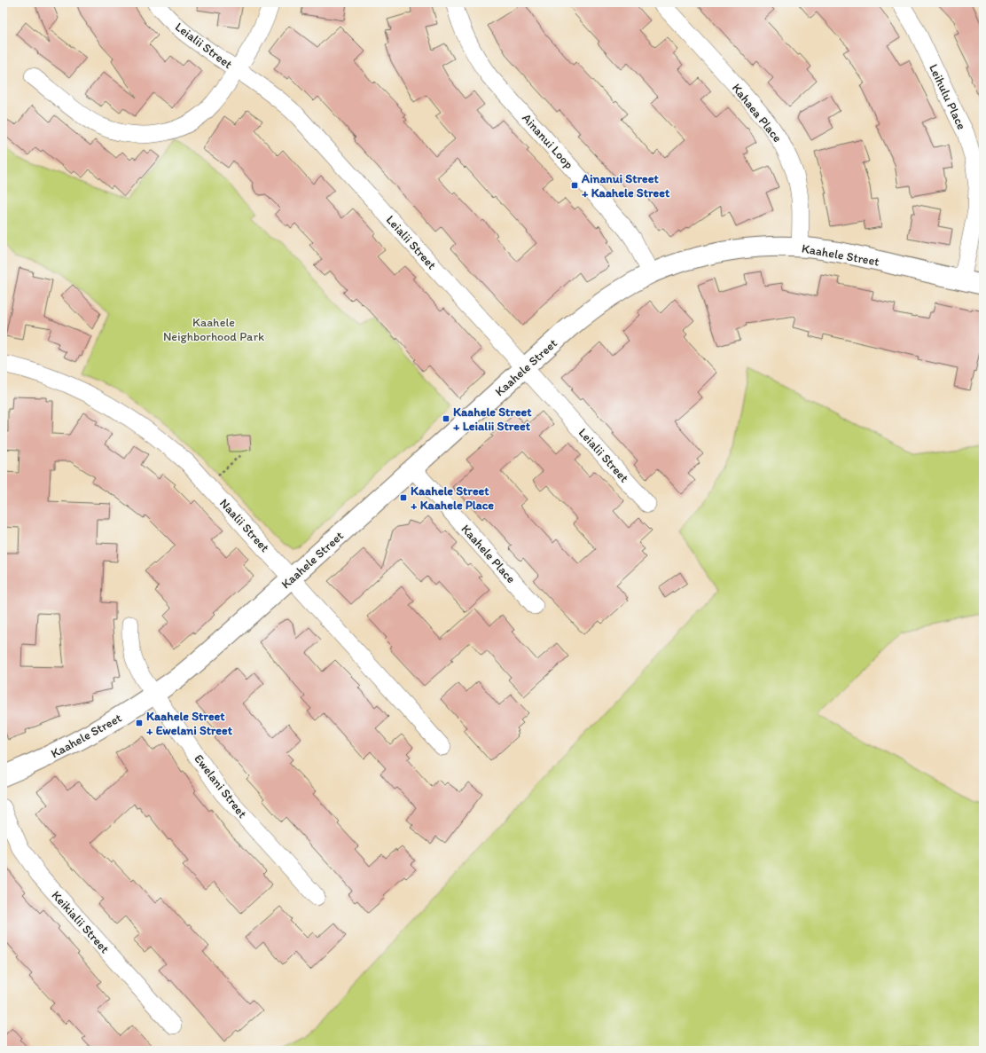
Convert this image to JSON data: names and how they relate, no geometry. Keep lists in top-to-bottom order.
{
  "streets": {
    "street": [
      "Leialii Street",
      "Leihulu Place",
      "Kahaea Place",
      "Ainanui Loop",
      "Kaahele Street",
      "Naalii Street",
      "Kaahele Place",
      "Ewelani Street",
      "Keikialii Street"
    ]
  },
  "crossings": [
    ["Leialii Street", "Kaahele Street"],
    ["Leihulu Place", "Kaahele Street"],
    ["Kahaea Place", "Kaahele Street"],
    ["Ainanui Loop", "Kaahele Street"],
    ["Kaahele Street", "Naalii Street"],
    ["Kaahele Street", "Kaahele Place"],
    ["Kaahele Street", "Ewelani Street"]
  ],
  "parks": ["Kaahele Neighborhood Park"],
  "places": {
    "transit": [
      "Ainanui Street + Kaahele Street",
      "Kaahele Street + Leialii Street",
      "Kaahele Street + Kaahele Place",
      "Kaahele Street + Ewelani Street"
    ]
  }
}
